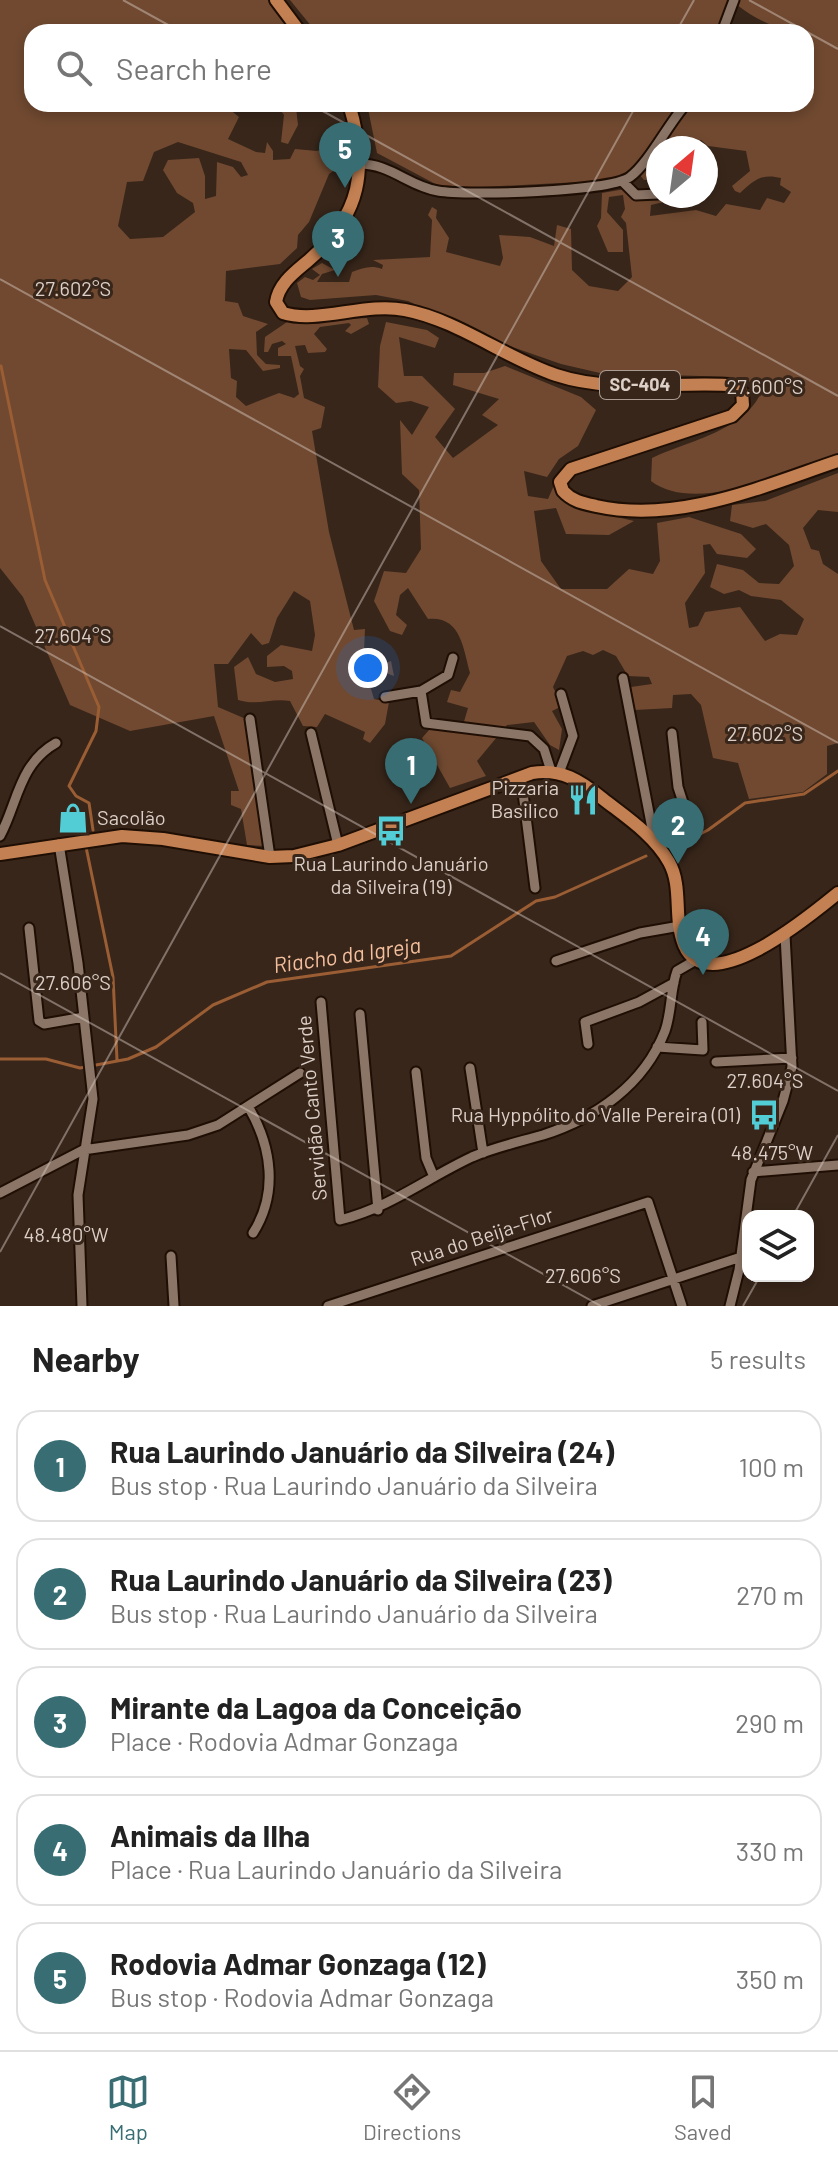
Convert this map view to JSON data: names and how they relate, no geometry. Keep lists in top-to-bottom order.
{
  "streets": {
    "main road": ["SC-404"],
    "street": ["Servidão Canto Verde", "Rua do Beija-Flor"]
  },
  "water": ["Riacho da Igreja"],
  "places": {
    "restaurant": ["Pizzaria Basilico"],
    "shop": ["Sacolão"],
    "bus stop": ["Rua Laurindo Januário da Silveira (19)", "Rua Hyppólito do Valle Pereira (01)"]
  },
  "north": "top right",
  "page": {
    "search": "Search here",
    "pins": [
      "5",
      "3",
      "1",
      "2",
      "4"
    ],
    "heading": ["Nearby", "5 results"],
    "list": [
      {
        "mark": "1",
        "name": "Rua Laurindo Januário da Silveira (24)",
        "note": "Bus stop · Rua Laurindo Januário da Silveira",
        "value": "100 m"
      },
      {
        "mark": "2",
        "name": "Rua Laurindo Januário da Silveira (23)",
        "note": "Bus stop · Rua Laurindo Januário da Silveira",
        "value": "270 m"
      },
      {
        "mark": "3",
        "name": "Mirante da Lagoa da Conceição",
        "note": "Place · Rodovia Admar Gonzaga",
        "value": "290 m"
      },
      {
        "mark": "4",
        "name": "Animais da Ilha",
        "note": "Place · Rua Laurindo Januário da Silveira",
        "value": "330 m"
      },
      {
        "mark": "5",
        "name": "Rodovia Admar Gonzaga (12)",
        "note": "Bus stop · Rodovia Admar Gonzaga",
        "value": "350 m"
      }
    ],
    "nav": ["Map", "Directions", "Saved"]
  },
  "coordinates": [
    "27.602°S",
    "27.600°S",
    "27.604°S",
    "27.606°S",
    "48.475°W",
    "48.480°W"
  ]
}
